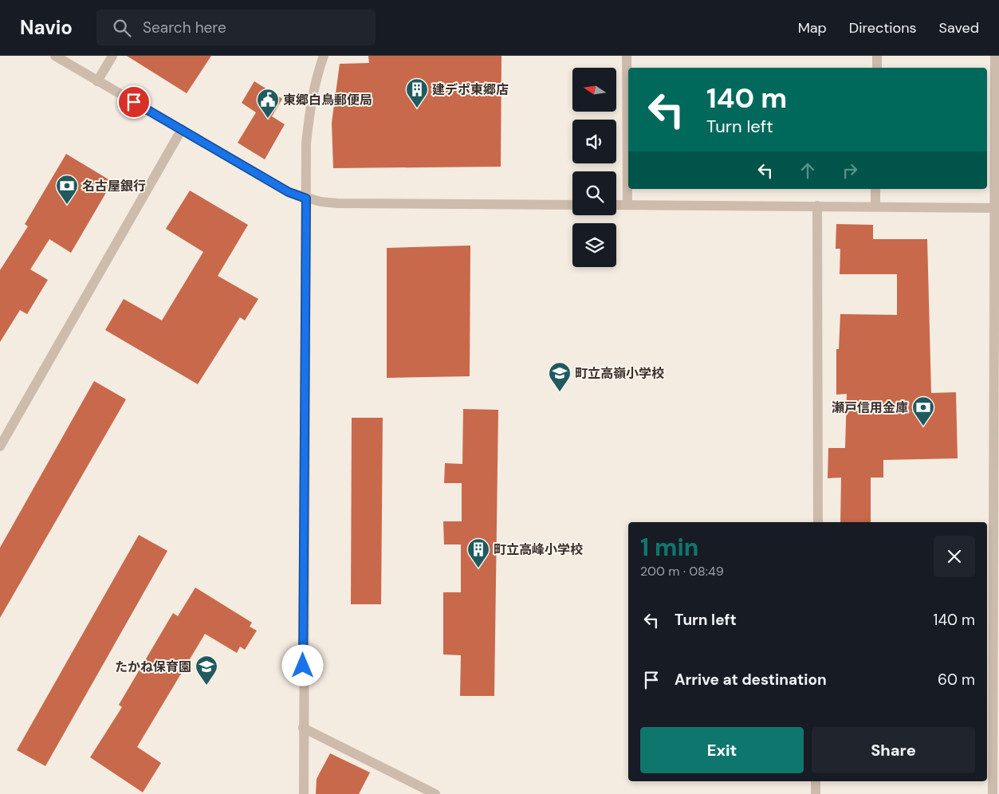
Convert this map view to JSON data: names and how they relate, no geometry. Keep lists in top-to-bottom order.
{
  "places": {
    "building": ["建デポ東郷店", "町立高峰小学校"],
    "public building": ["東郷白鳥郵便局"],
    "bank": ["名古屋銀行", "瀬戸信用金庫"],
    "school or university": ["町立高嶺小学校", "たかね保育園"]
  },
  "north": "left",
  "page": {
    "header": "Navio",
    "search": "Search here",
    "nav": ["Map", "Directions", "Saved"],
    "turn": ["140 m", "Turn left"],
    "heading": ["1 min", "200 m · 08:49"],
    "list": [
      {
        "name": "Turn left",
        "value": "140 m"
      },
      {
        "name": "Arrive at destination",
        "value": "60 m"
      }
    ],
    "buttons": ["Exit", "Share"]
  }
}
